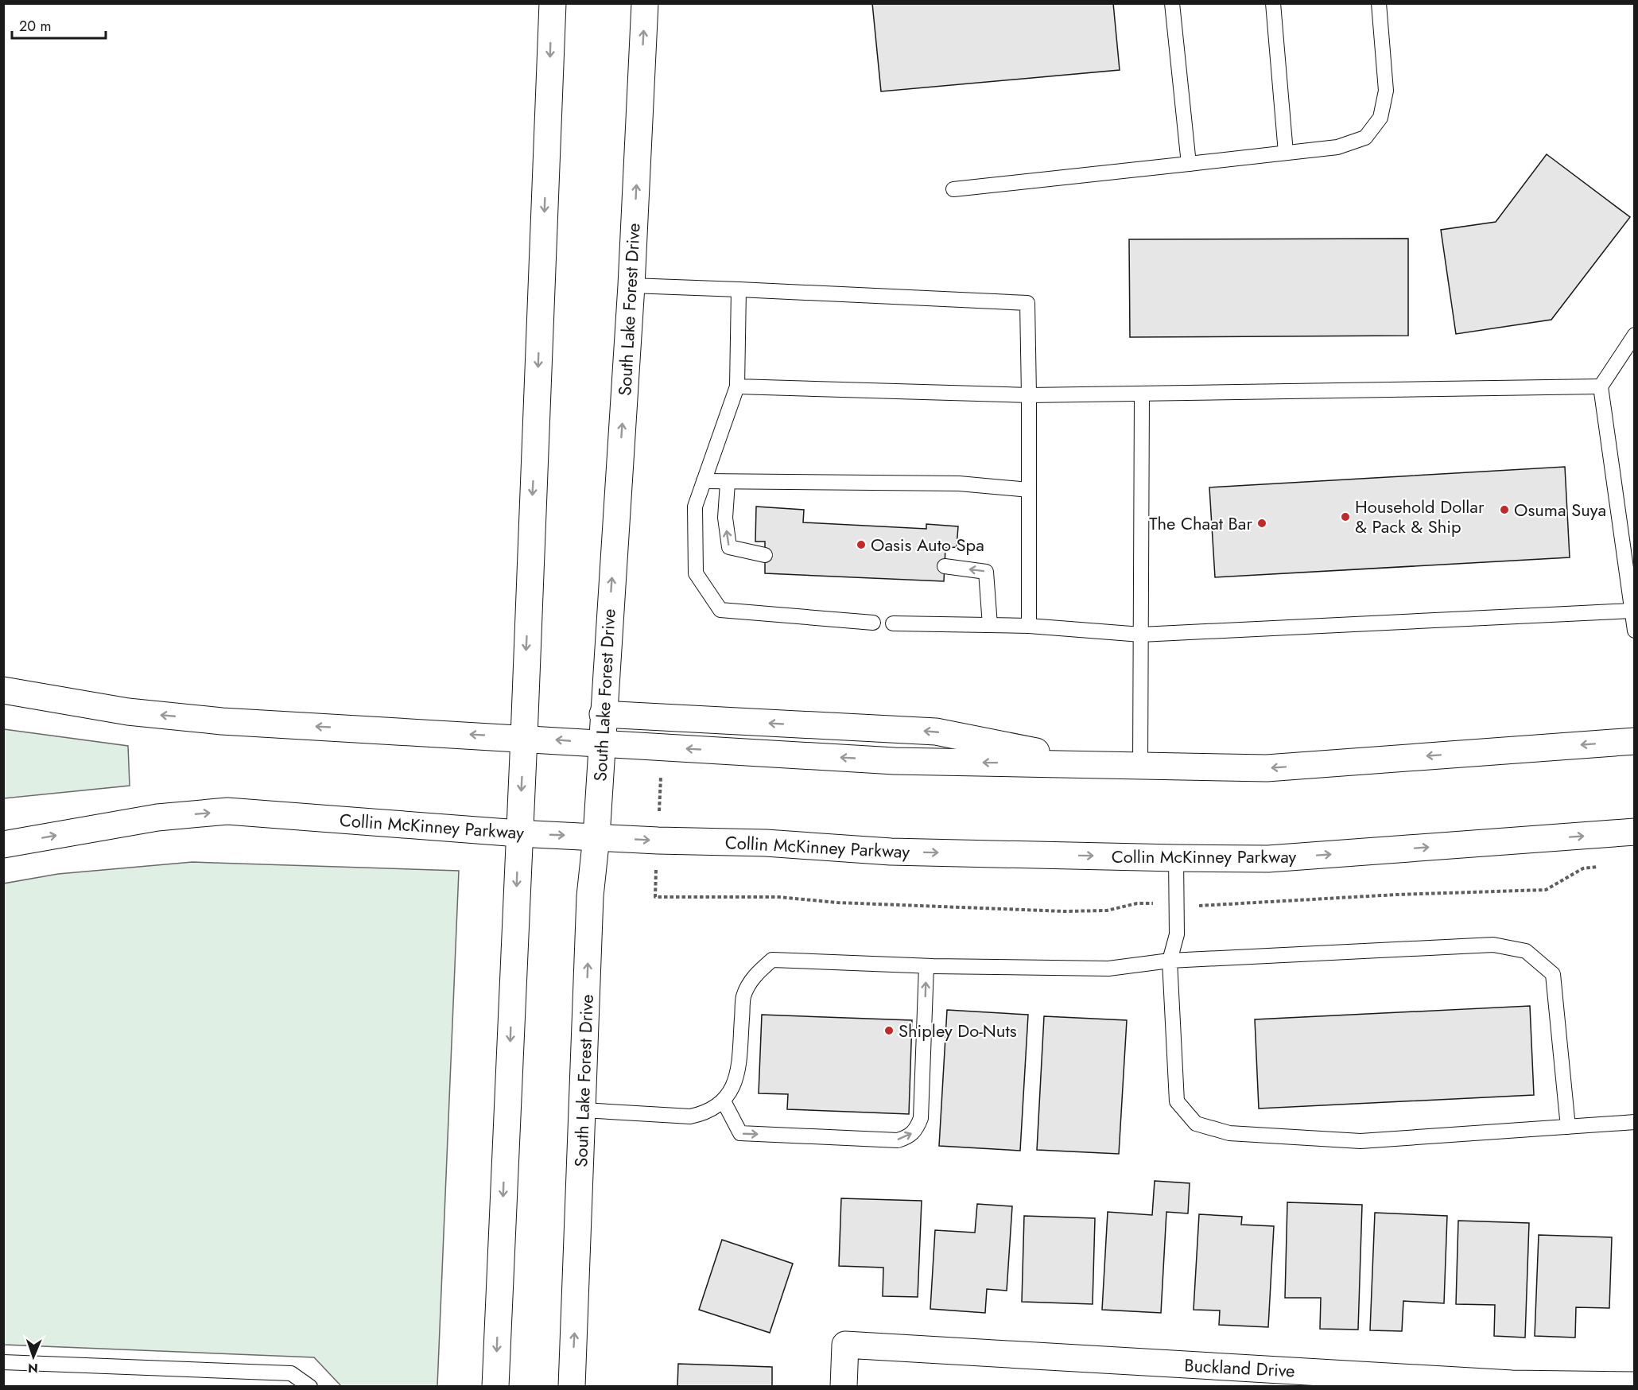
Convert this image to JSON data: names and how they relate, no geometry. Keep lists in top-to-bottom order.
{
  "streets": {
    "street": ["South Lake Forest Drive", "Collin McKinney Parkway", "Buckland Drive"]
  },
  "crossings": [
    ["South Lake Forest Drive", "Collin McKinney Parkway"]
  ],
  "places": [
    "Osuma Suya",
    "Household Dollar & Pack & Ship",
    "The Chaat Bar",
    "Oasis Auto Spa",
    "Shipley Do-Nuts"
  ],
  "scale_bar": "20 m",
  "north": "bottom"
}
